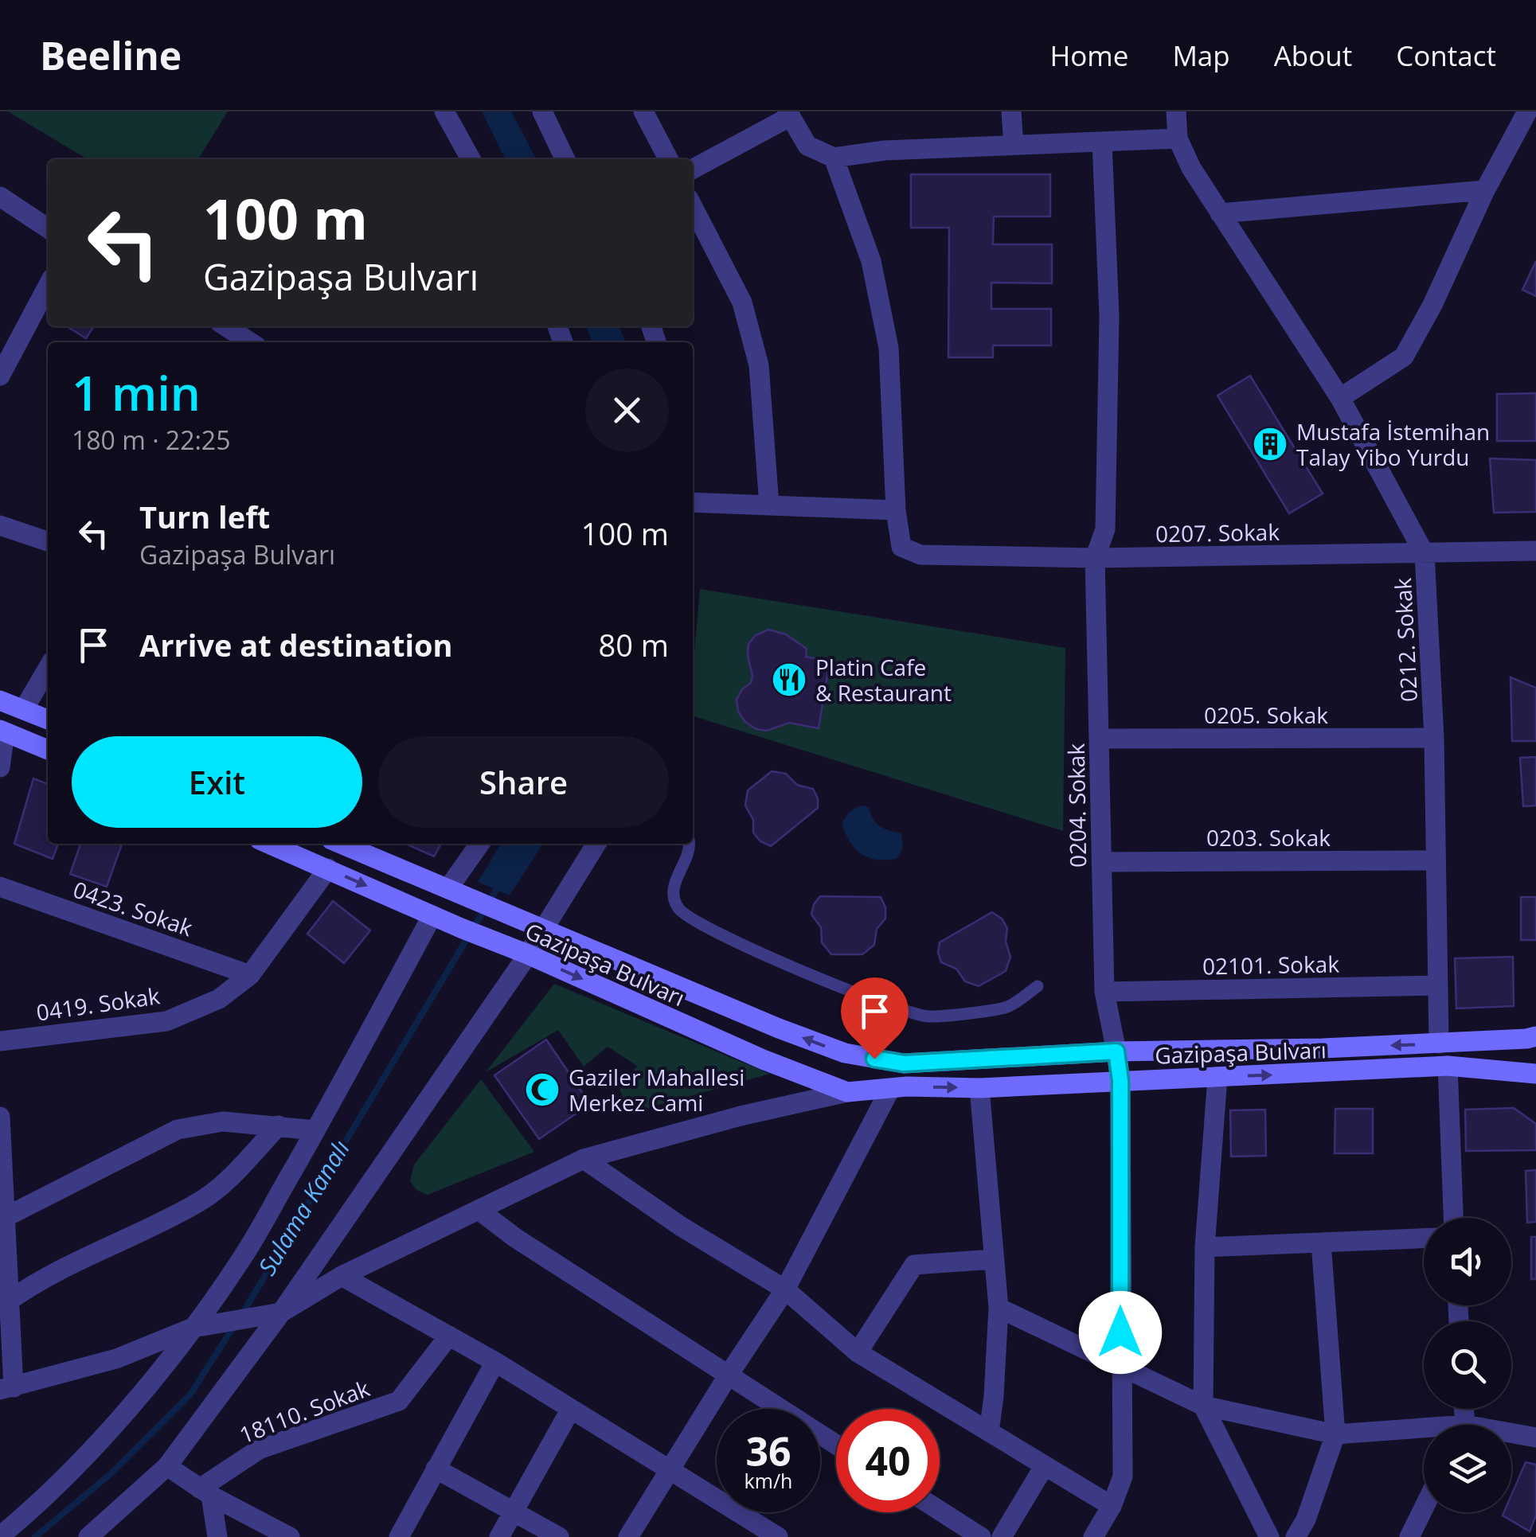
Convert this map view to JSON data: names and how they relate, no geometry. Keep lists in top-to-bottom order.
{
  "streets": {
    "main road": ["Gazipaşa Bulvarı"],
    "street": [
      "0207. Sokak",
      "0212. Sokak",
      "0205. Sokak",
      "0204. Sokak",
      "0203. Sokak",
      "0423. Sokak",
      "02101. Sokak",
      "0419. Sokak",
      "18110. Sokak"
    ]
  },
  "crossings": [
    ["0207. Sokak", "0212. Sokak"],
    ["0207. Sokak", "0204. Sokak"],
    ["0212. Sokak", "0205. Sokak"],
    ["0212. Sokak", "0203. Sokak"],
    ["0212. Sokak", "Gazipaşa Bulvarı"],
    ["0212. Sokak", "02101. Sokak"],
    ["0205. Sokak", "0204. Sokak"],
    ["0204. Sokak", "0203. Sokak"],
    ["0204. Sokak", "Gazipaşa Bulvarı"],
    ["0204. Sokak", "02101. Sokak"],
    ["0423. Sokak", "0419. Sokak"]
  ],
  "water": ["Sulama Kanalı"],
  "places": {
    "building": ["Mustafa İstemihan Talay Yibo Yurdu"],
    "restaurant": ["Platin Cafe & Restaurant"],
    "mosque": ["Gaziler Mahallesi Merkez Cami"]
  },
  "page": {
    "header": "Beeline",
    "nav": [
      "Home",
      "Map",
      "About",
      "Contact"
    ],
    "turn": ["100 m", "Gazipaşa Bulvarı"],
    "heading": ["1 min", "180 m · 22:25"],
    "list": [
      {
        "name": "Turn left",
        "note": "Gazipaşa Bulvarı",
        "value": "100 m"
      },
      {
        "name": "Arrive at destination",
        "value": "80 m"
      }
    ],
    "buttons": ["Exit", "Share"],
    "speed": "36 km/h",
    "limit": "40"
  }
}
